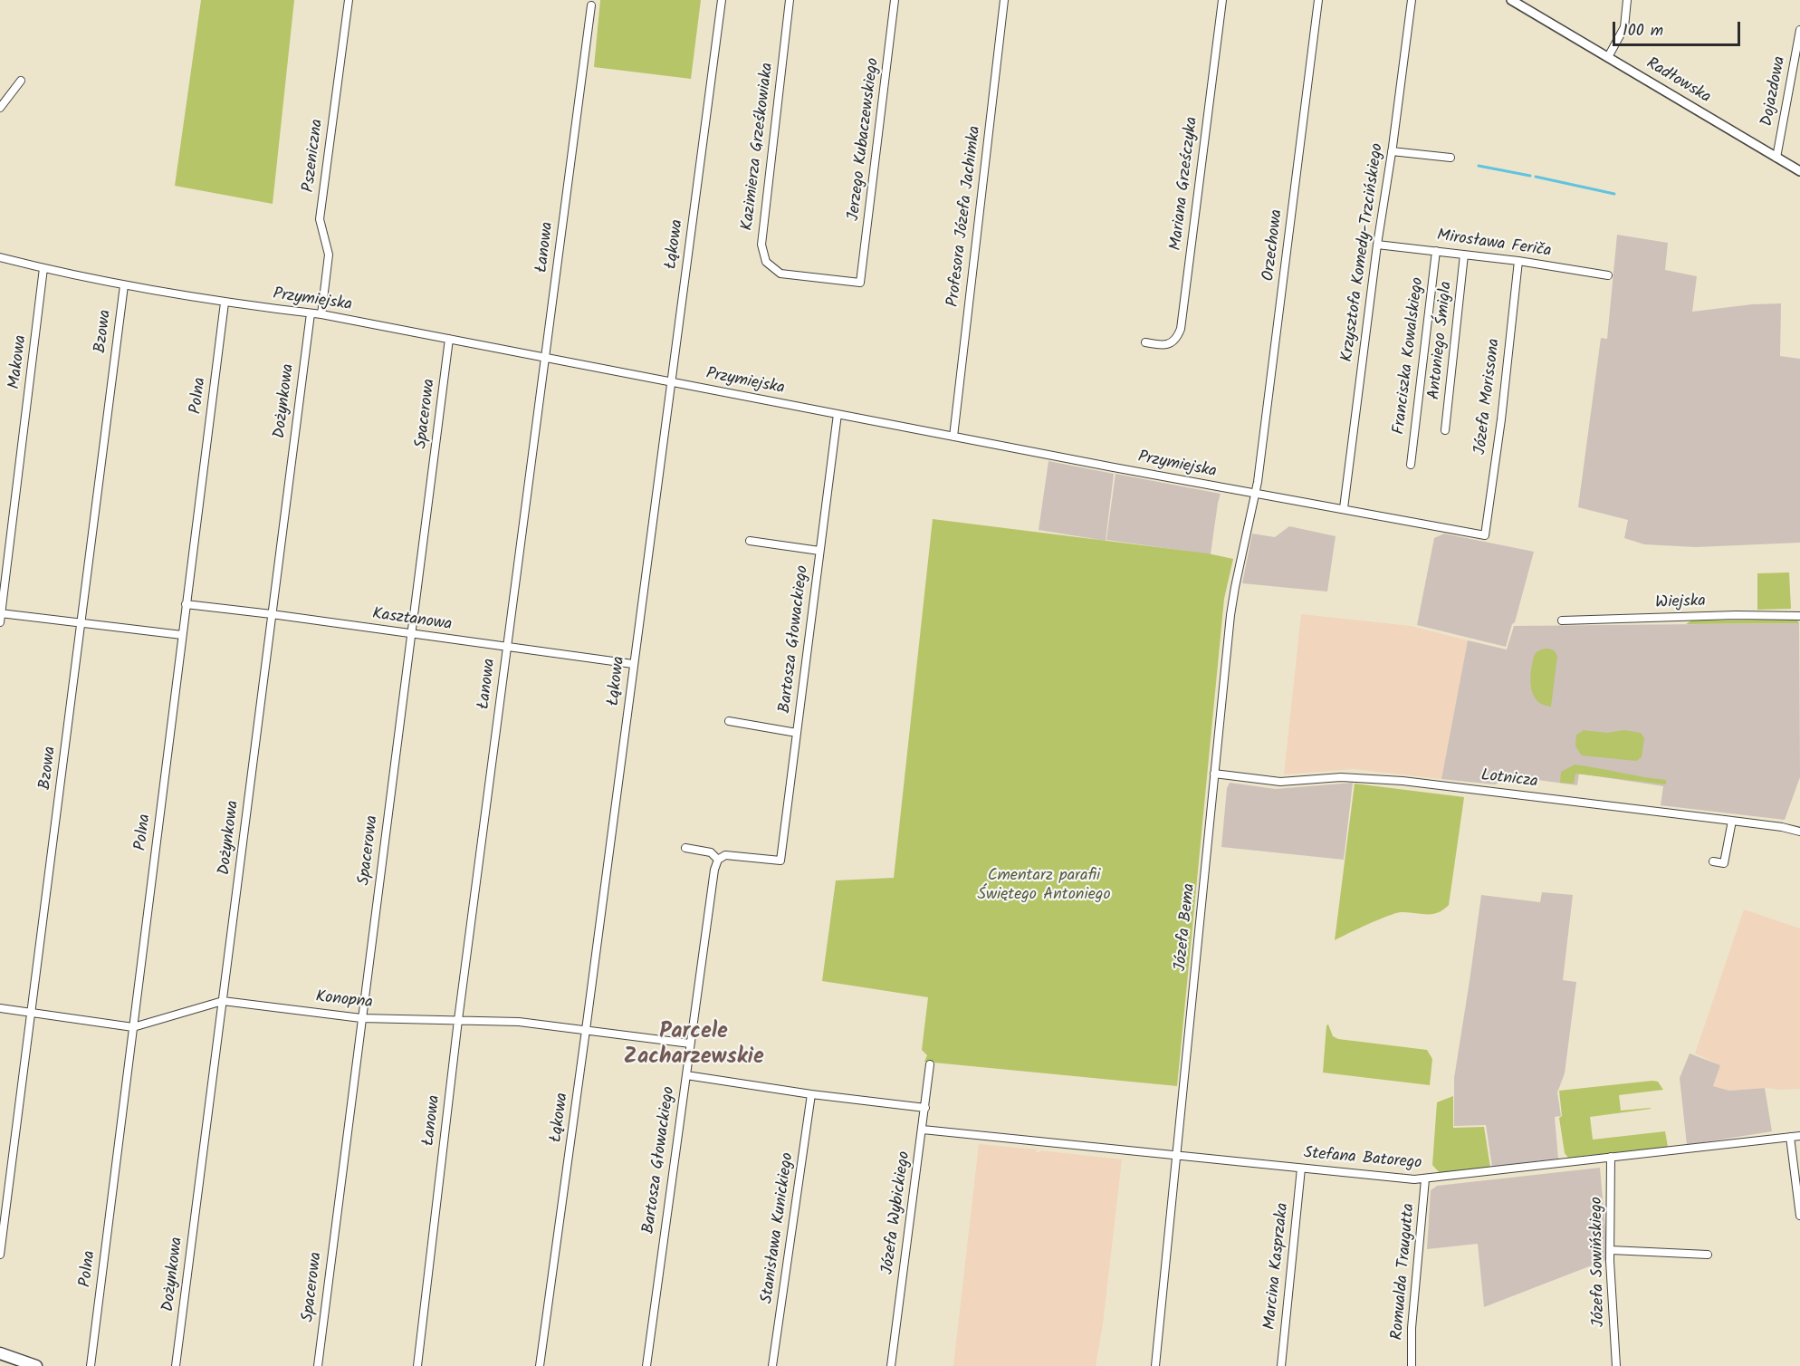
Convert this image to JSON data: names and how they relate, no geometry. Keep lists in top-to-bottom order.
{
  "streets": {
    "street": [
      "Radłowska",
      "Dojazdowa",
      "Jerzego Kubaczewskiego",
      "Kazimierza Grześkowiaka",
      "Pszeniczna",
      "Mariana Grześczyka",
      "Profesora Józefa Jachimka",
      "Łąkowa",
      "Mirosława Feriča",
      "Orzechowa",
      "Łanowa",
      "Krzysztofa Komedy-Trzcińskiego",
      "Przymiejska",
      "Bzowa",
      "Antoniego Śmigla",
      "Franciszka Kowalskiego",
      "Makowa",
      "Polna",
      "Józefa Morissona",
      "Dożynkowa",
      "Spacerowa",
      "Wiejska",
      "Kasztanowa",
      "Bartosza Głowackiego",
      "Lotnicza",
      "Józefa Bema",
      "Konopna",
      "Stefana Batorego",
      "Józefa Wybickiego",
      "Stanisława Kunickiego",
      "Józefa Sowińskiego",
      "Marcina Kasprzaka",
      "Romualda Traugutta"
    ]
  },
  "crossings": [
    ["Radłowska", "Dojazdowa"],
    ["Jerzego Kubaczewskiego", "Kazimierza Grześkowiaka"],
    ["Pszeniczna", "Przymiejska"],
    ["Profesora Józefa Jachimka", "Przymiejska"],
    ["Łąkowa", "Przymiejska"],
    ["Łąkowa", "Kasztanowa"],
    ["Łąkowa", "Konopna"],
    ["Mirosława Feriča", "Krzysztofa Komedy-Trzcińskiego"],
    ["Mirosława Feriča", "Antoniego Śmigla"],
    ["Mirosława Feriča", "Franciszka Kowalskiego"],
    ["Mirosława Feriča", "Józefa Morissona"],
    ["Orzechowa", "Przymiejska"],
    ["Orzechowa", "Józefa Bema"],
    ["Łanowa", "Przymiejska"],
    ["Łanowa", "Kasztanowa"],
    ["Łanowa", "Konopna"],
    ["Krzysztofa Komedy-Trzcińskiego", "Przymiejska"],
    ["Przymiejska", "Bzowa"],
    ["Przymiejska", "Makowa"],
    ["Przymiejska", "Polna"],
    ["Przymiejska", "Józefa Morissona"],
    ["Przymiejska", "Dożynkowa"],
    ["Przymiejska", "Spacerowa"],
    ["Przymiejska", "Bartosza Głowackiego"],
    ["Przymiejska", "Józefa Bema"],
    ["Bzowa", "Konopna"],
    ["Polna", "Kasztanowa"],
    ["Polna", "Konopna"],
    ["Dożynkowa", "Kasztanowa"],
    ["Dożynkowa", "Konopna"],
    ["Spacerowa", "Kasztanowa"],
    ["Spacerowa", "Konopna"],
    ["Bartosza Głowackiego", "Konopna"],
    ["Lotnicza", "Józefa Bema"],
    ["Józefa Bema", "Stefana Batorego"],
    ["Stefana Batorego", "Józefa Wybickiego"],
    ["Stefana Batorego", "Józefa Sowińskiego"],
    ["Stefana Batorego", "Marcina Kasprzaka"],
    ["Stefana Batorego", "Romualda Traugutta"]
  ],
  "districts": ["Parcele Zacharzewskie"],
  "parks": ["Cmentarz parafii Świętego Antoniego"],
  "scale_bar": "100 m"
}
